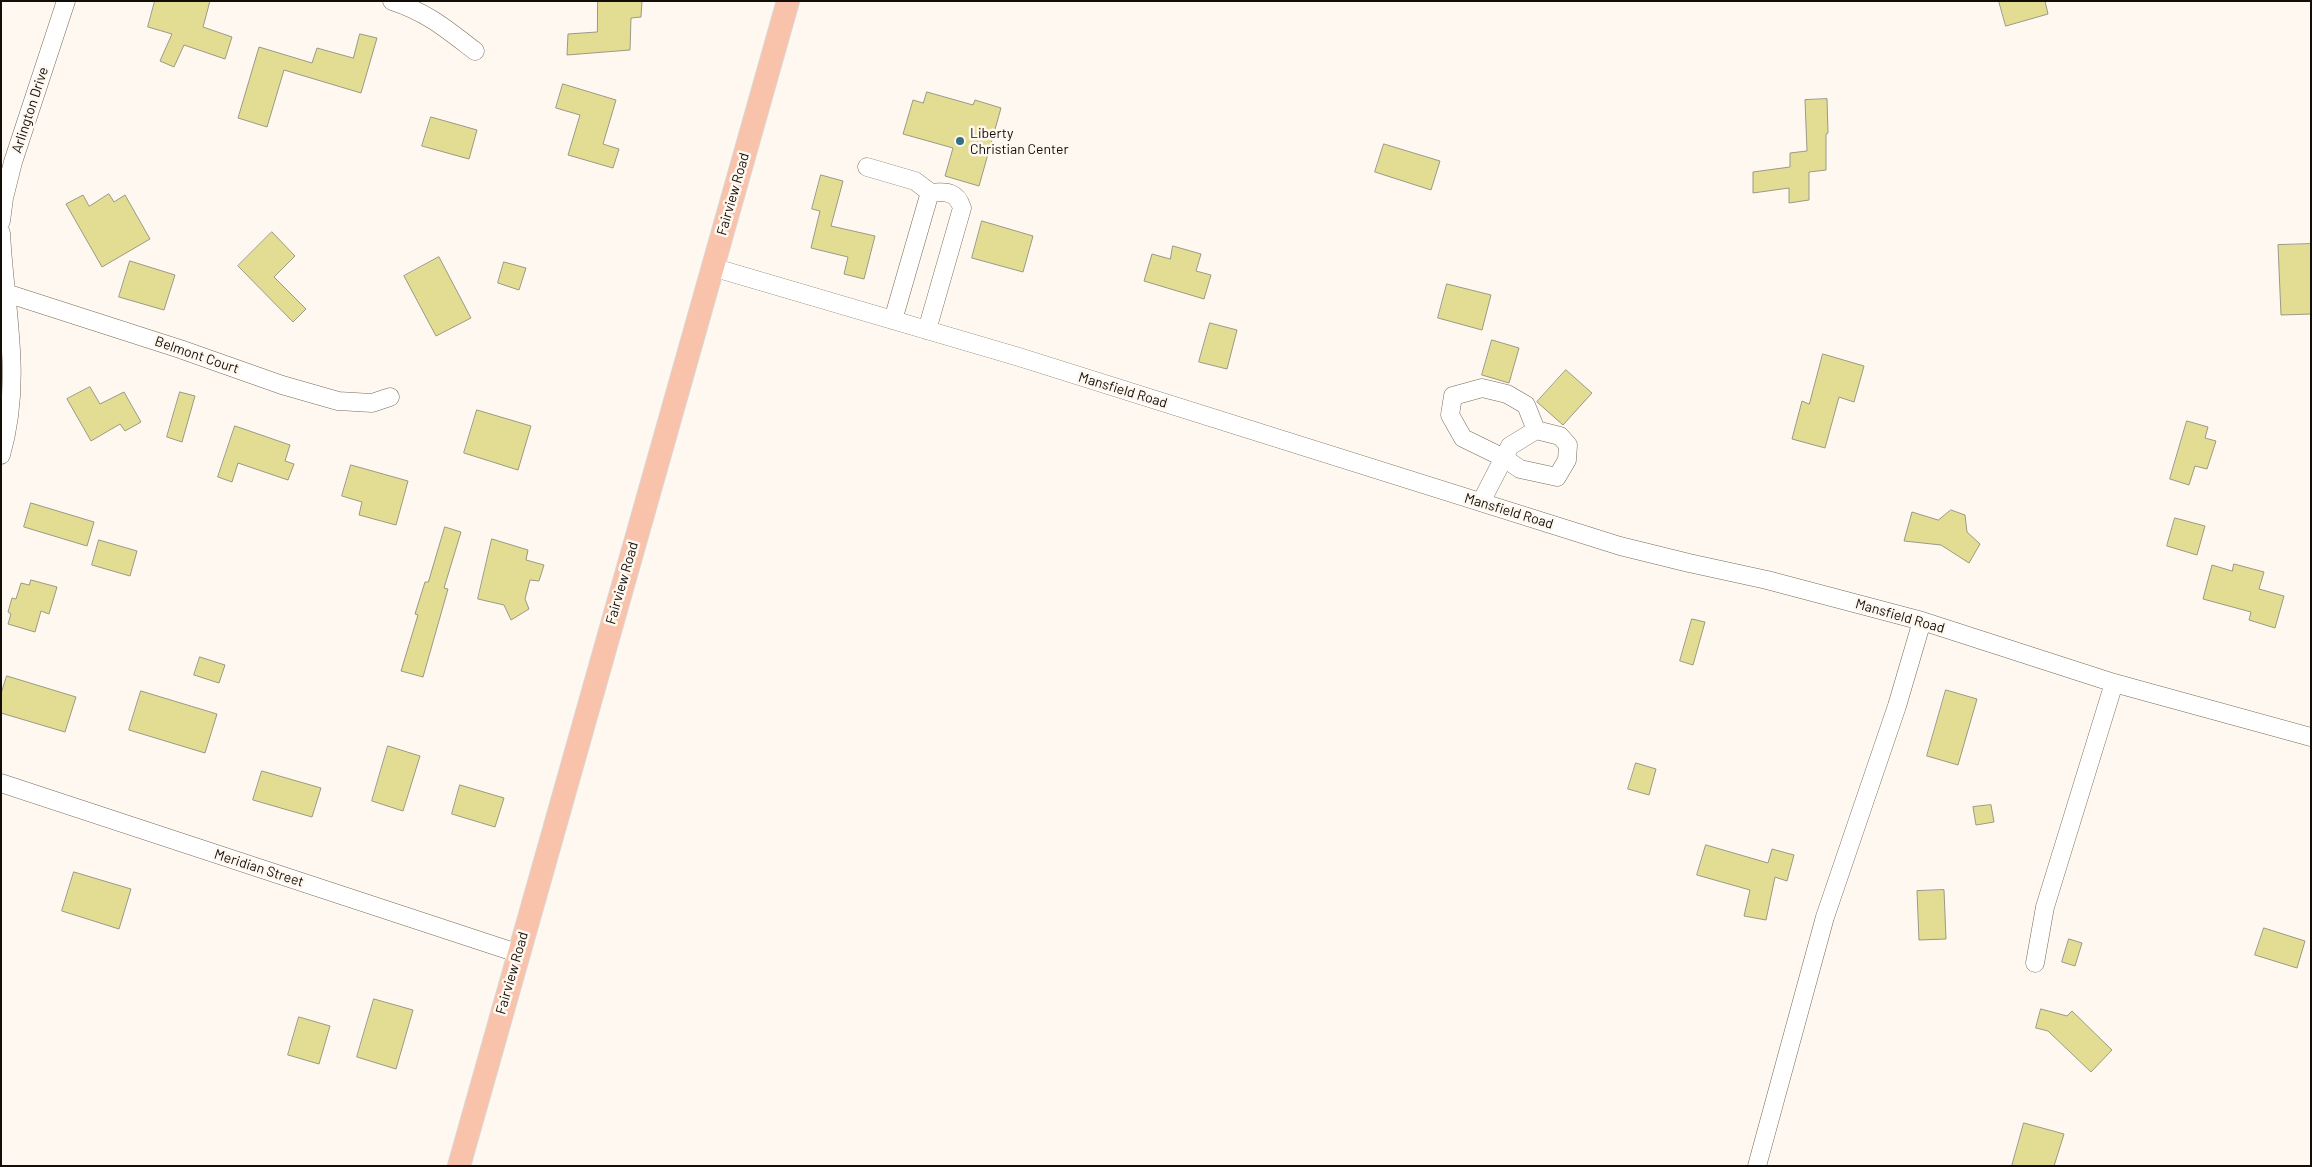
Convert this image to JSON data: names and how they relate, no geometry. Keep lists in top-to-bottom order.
{
  "streets": {
    "main road": ["Fairview Road"],
    "street": [
      "Arlington Drive",
      "Belmont Court",
      "Mansfield Road",
      "Meridian Street"
    ]
  },
  "crossings": [
    ["Fairview Road", "Mansfield Road"],
    ["Fairview Road", "Meridian Street"]
  ],
  "places": ["Liberty Christian Center"]
}
